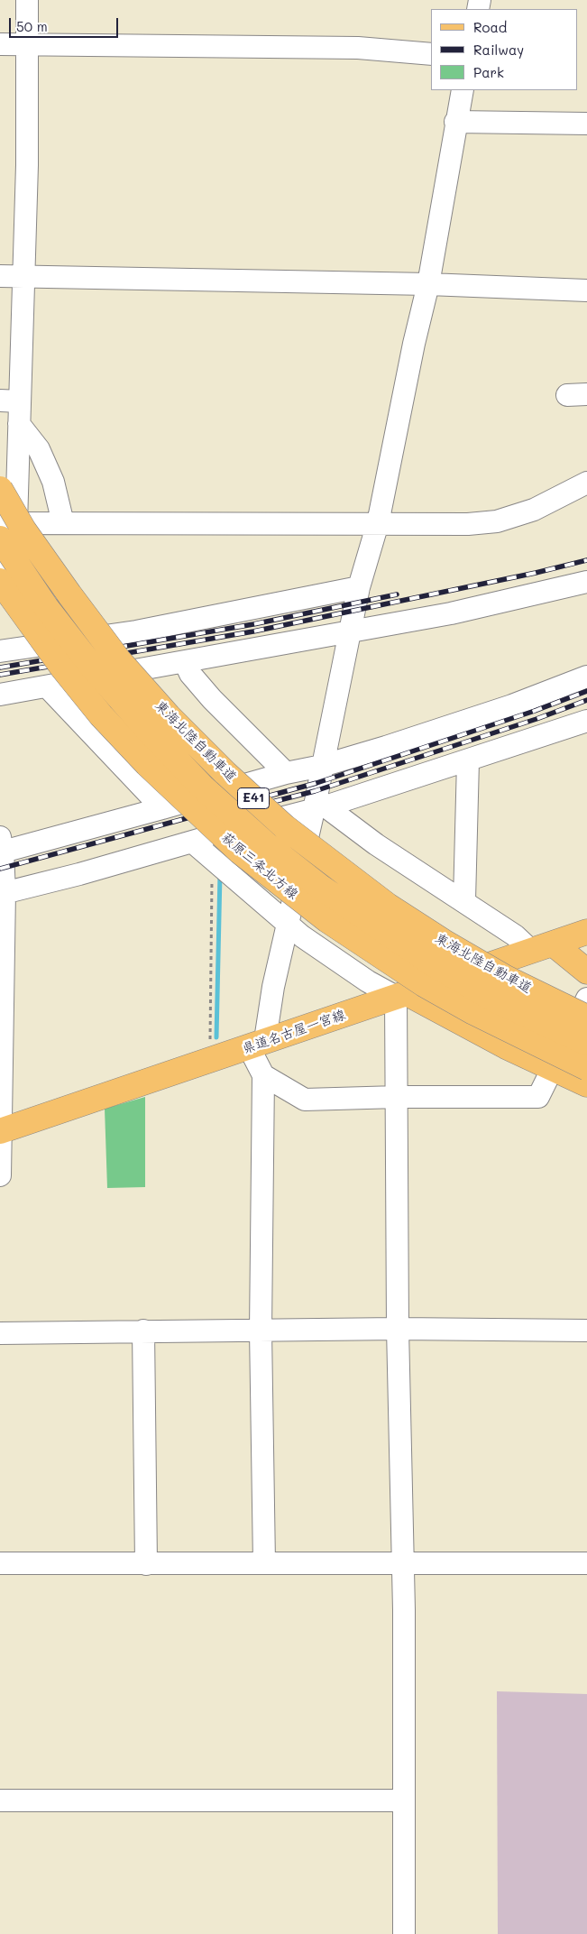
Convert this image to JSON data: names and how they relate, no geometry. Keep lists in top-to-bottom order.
{
  "streets": {
    "main road": [
      "東海北陸自動車道",
      "E41",
      "萩原三条北方線",
      "県道名古屋一宮線"
    ]
  },
  "legend": ["Road", "Railway", "Park"],
  "scale_bar": "50 m"
}
